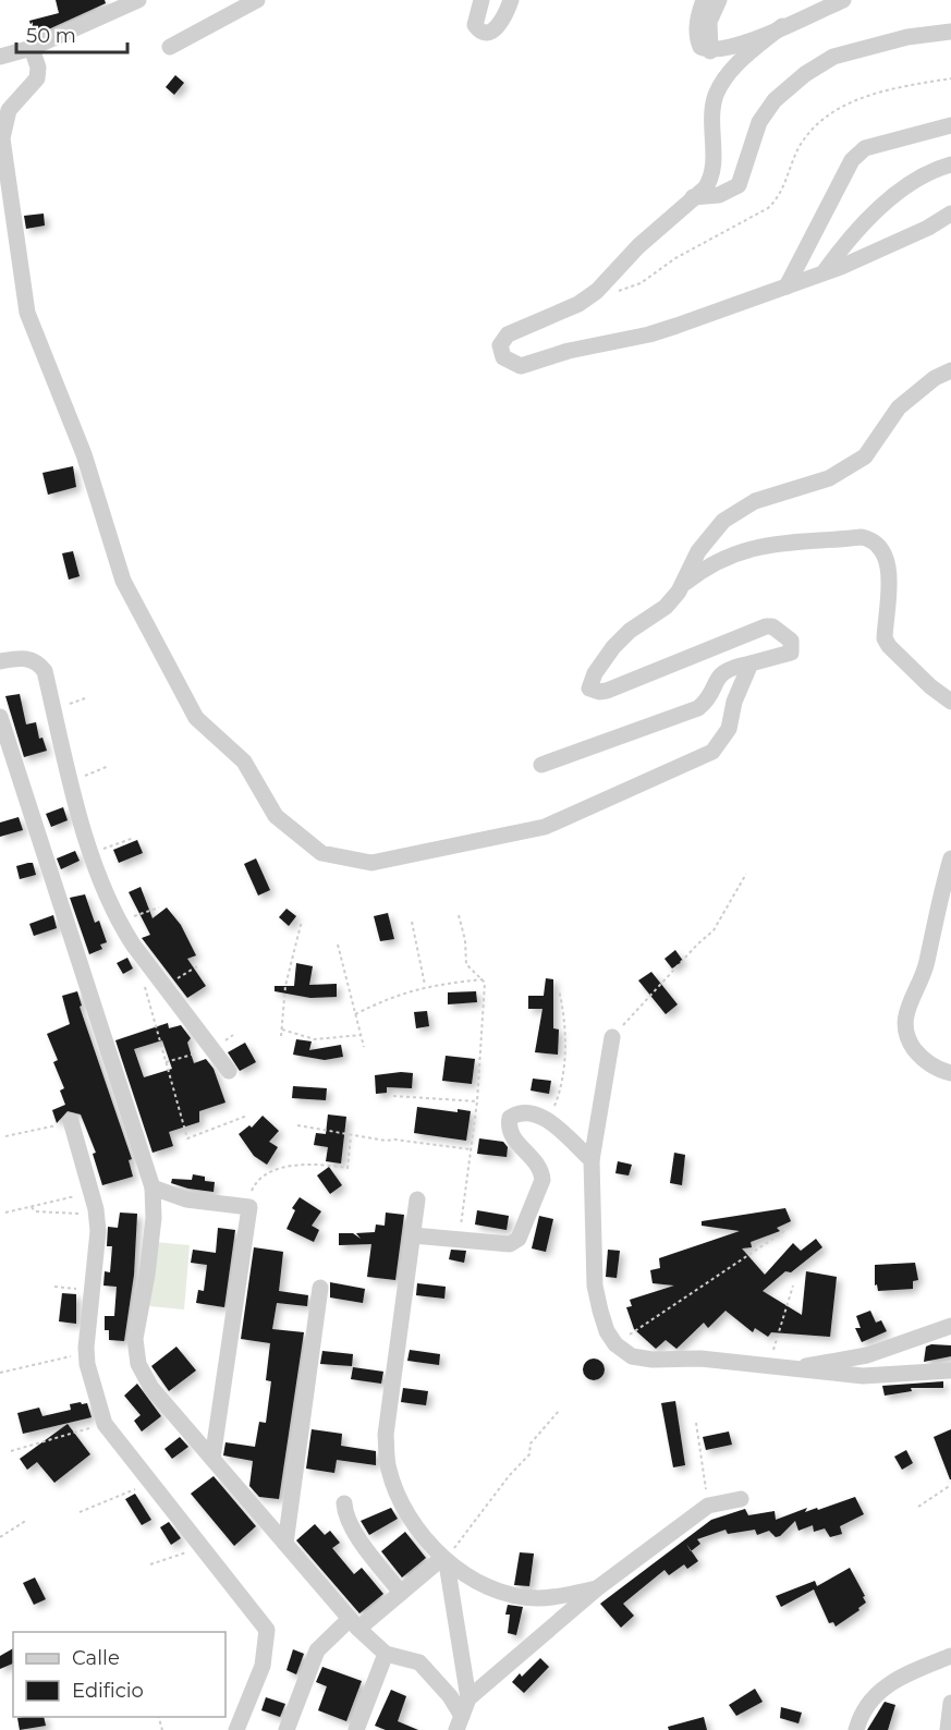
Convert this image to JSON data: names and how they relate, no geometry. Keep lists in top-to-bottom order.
{
  "legend": ["Calle", "Edificio"],
  "scale_bar": "50 m"
}
